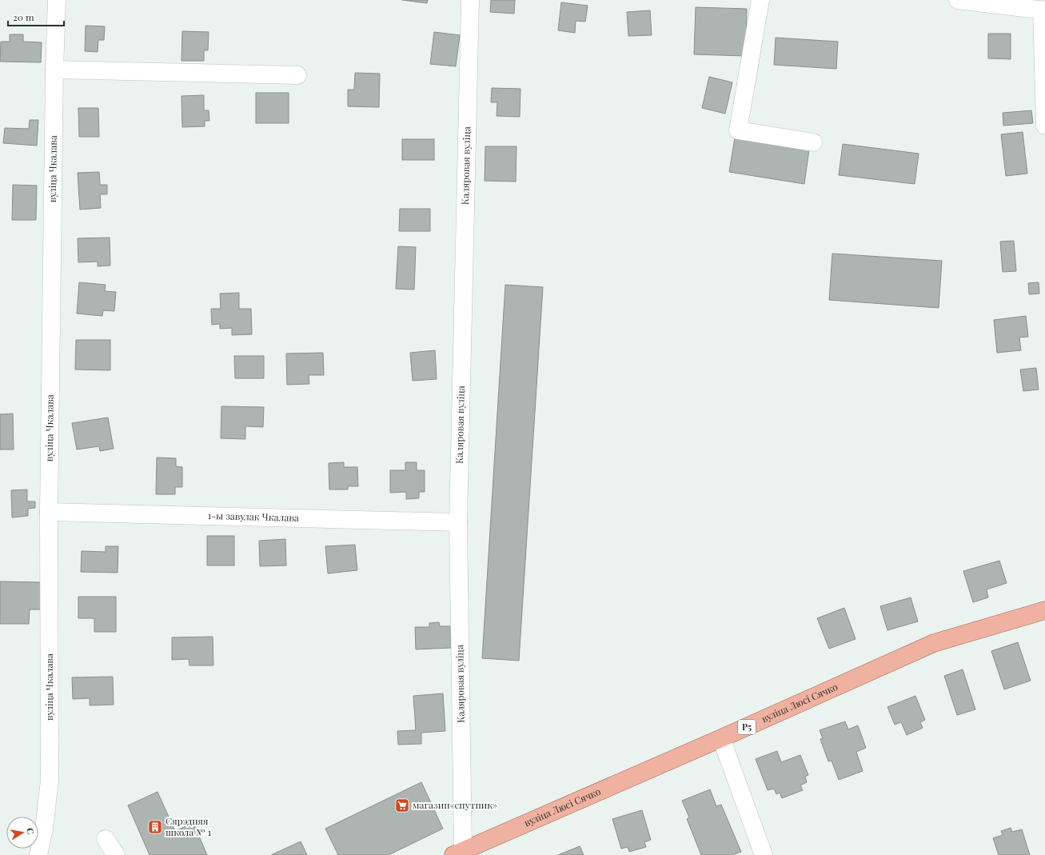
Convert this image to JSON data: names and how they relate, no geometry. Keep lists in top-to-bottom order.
{
  "streets": {
    "main road": ["вуліца Люсі Сячко", "Р5"],
    "street": ["Каляровая вуліца", "вуліца Чкалава", "1-ы завулак Чкалава"]
  },
  "crossings": [
    ["Каляровая вуліца", "1-ы завулак Чкалава"],
    ["Каляровая вуліца", "вуліца Люсі Сячко"],
    ["вуліца Чкалава", "1-ы завулак Чкалава"]
  ],
  "places": {
    "supermarket": ["магазин«спутник»"],
    "building": ["Сярэдняя школа № 1"]
  },
  "scale_bar": "20 m",
  "north": "right"
}
